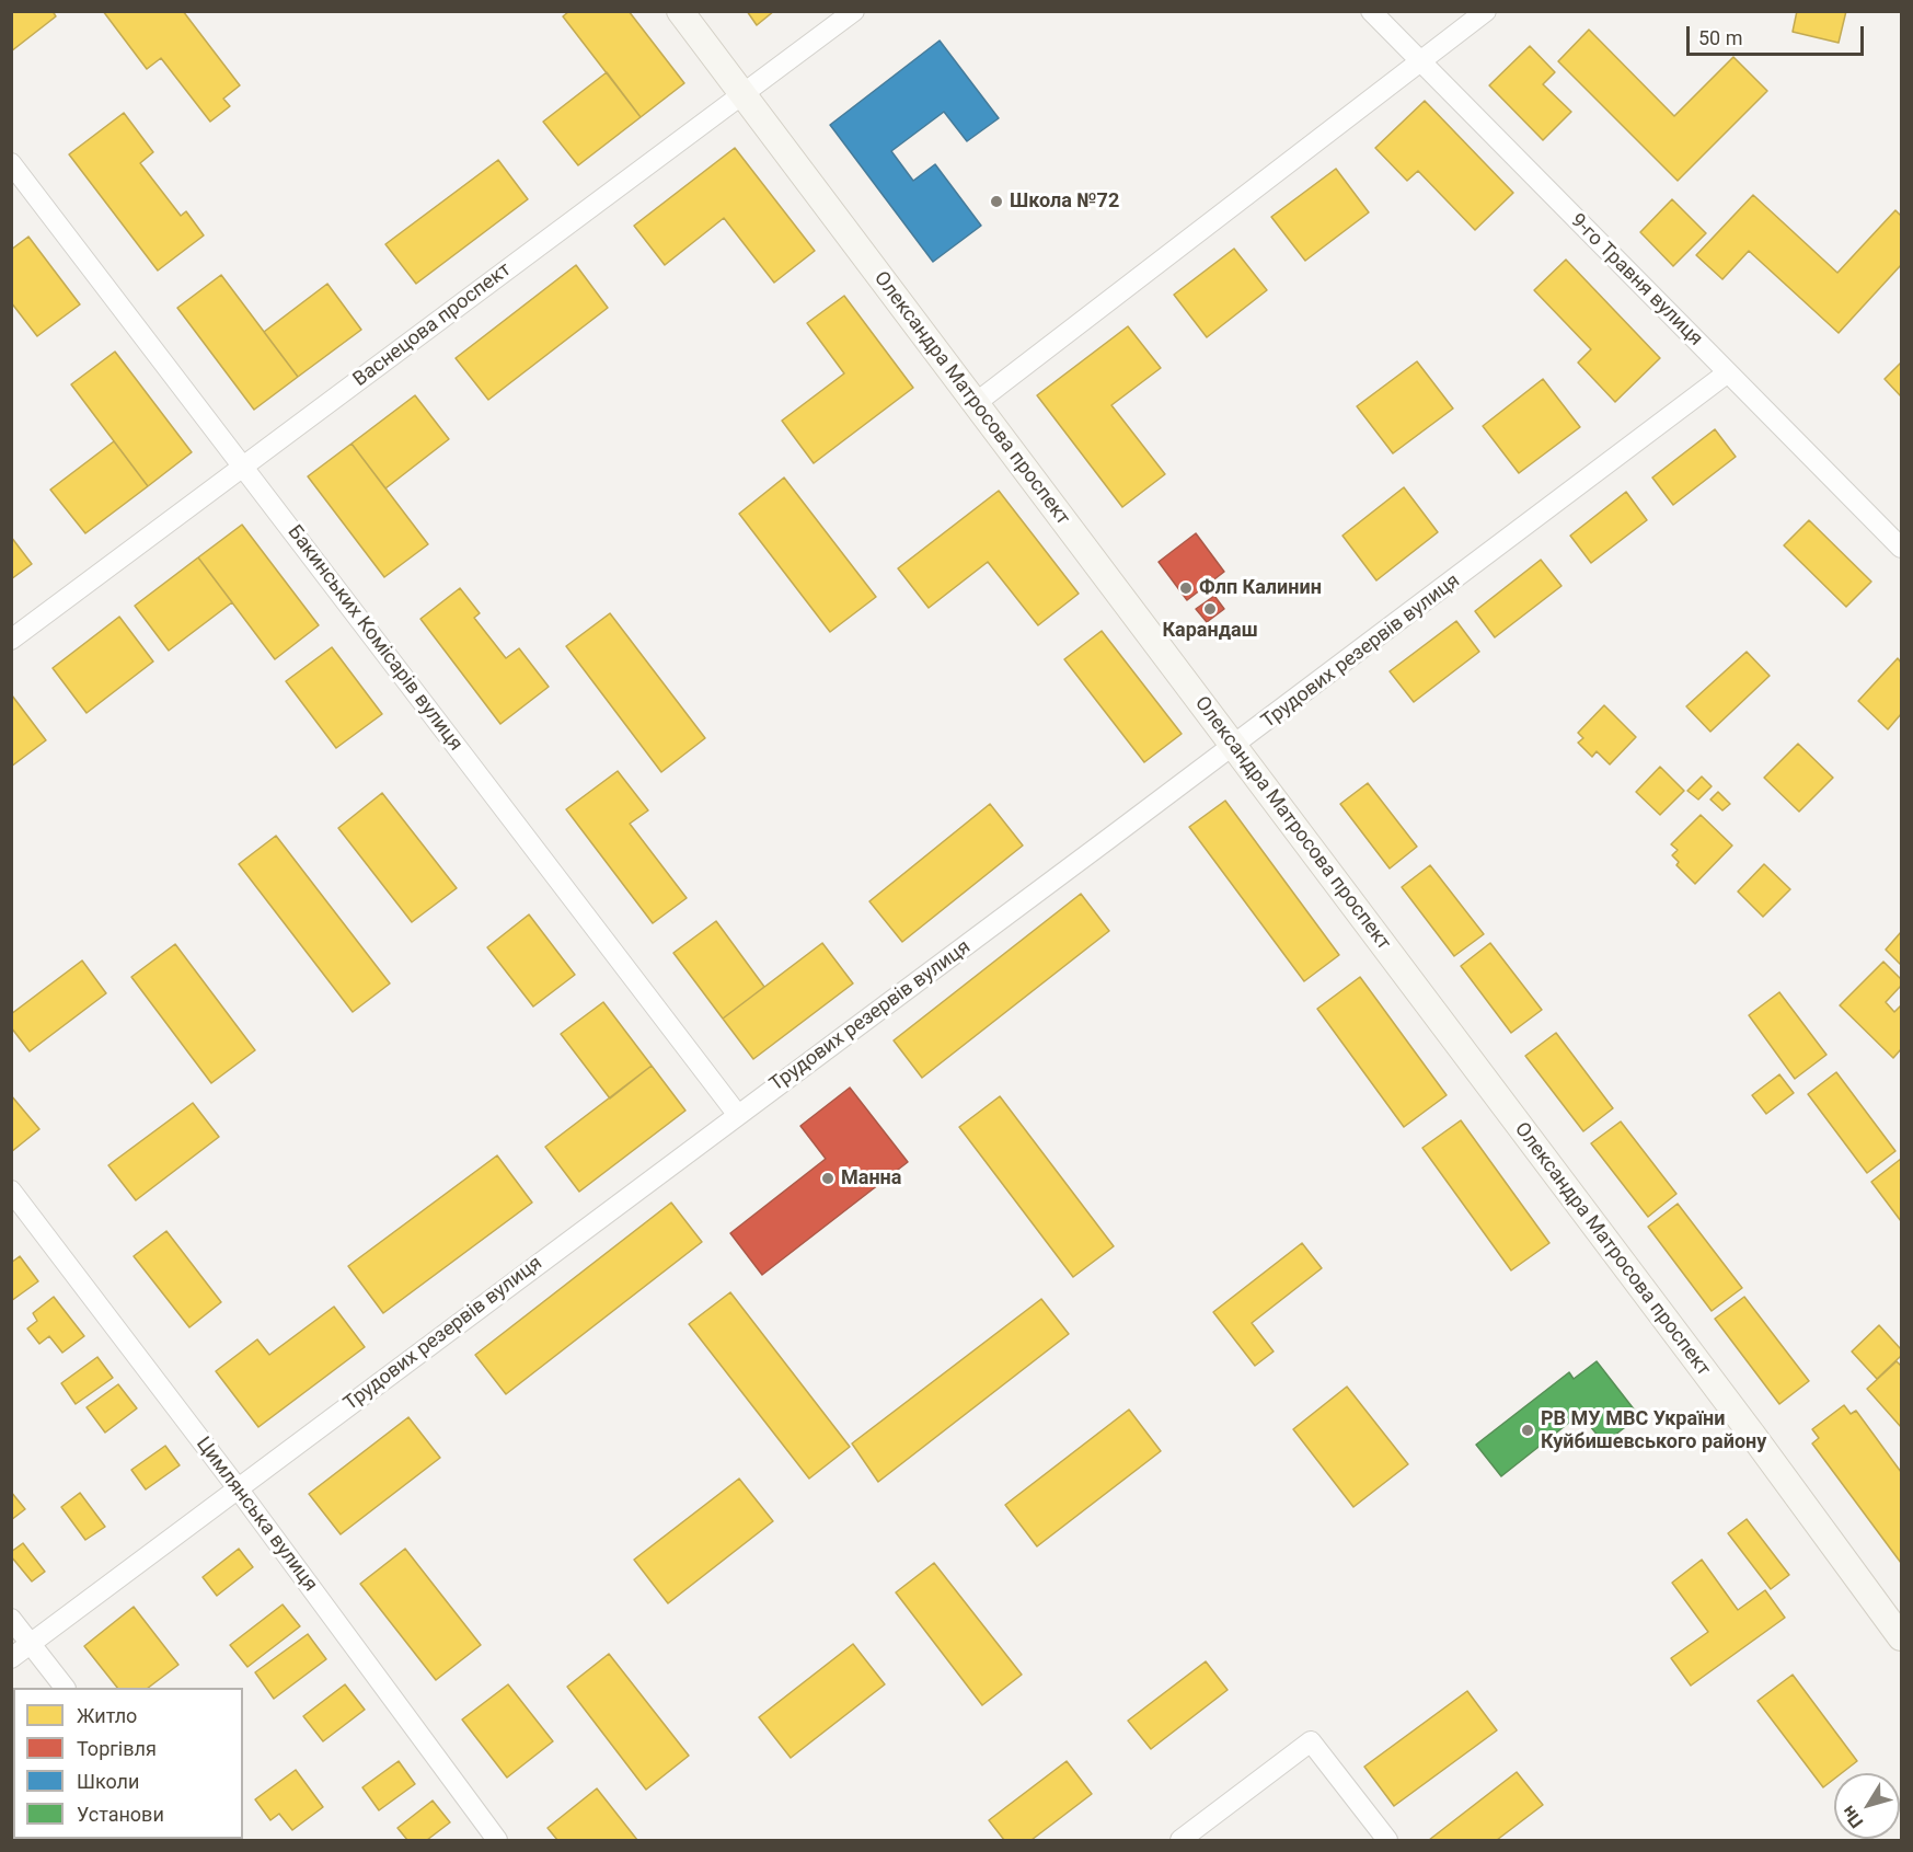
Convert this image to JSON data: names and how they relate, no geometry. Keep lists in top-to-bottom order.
{
  "streets": {
    "main road": ["Олександра Матросова проспект"],
    "street": [
      "9-го Травня вулиця",
      "Васнецова проспект",
      "Бакинських Комісарів вулиця",
      "Трудових резервів вулиця",
      "Цимлянська вулиця"
    ]
  },
  "crossings": [
    ["9-го Травня вулиця", "Трудових резервів вулиця"],
    ["Васнецова проспект", "Олександра Матросова проспект"],
    ["Васнецова проспект", "Бакинських Комісарів вулиця"],
    ["Олександра Матросова проспект", "Трудових резервів вулиця"],
    ["Бакинських Комісарів вулиця", "Трудових резервів вулиця"],
    ["Трудових резервів вулиця", "Цимлянська вулиця"]
  ],
  "places": [
    "Школа №72",
    "Флп Калинин",
    "Карандаш",
    "Манна",
    "РВ МУ МВС України Куйбишевського району"
  ],
  "legend": [
    "Житло",
    "Торгівля",
    "Школи",
    "Установи"
  ],
  "scale_bar": "50 m",
  "north": "bottom left"
}
